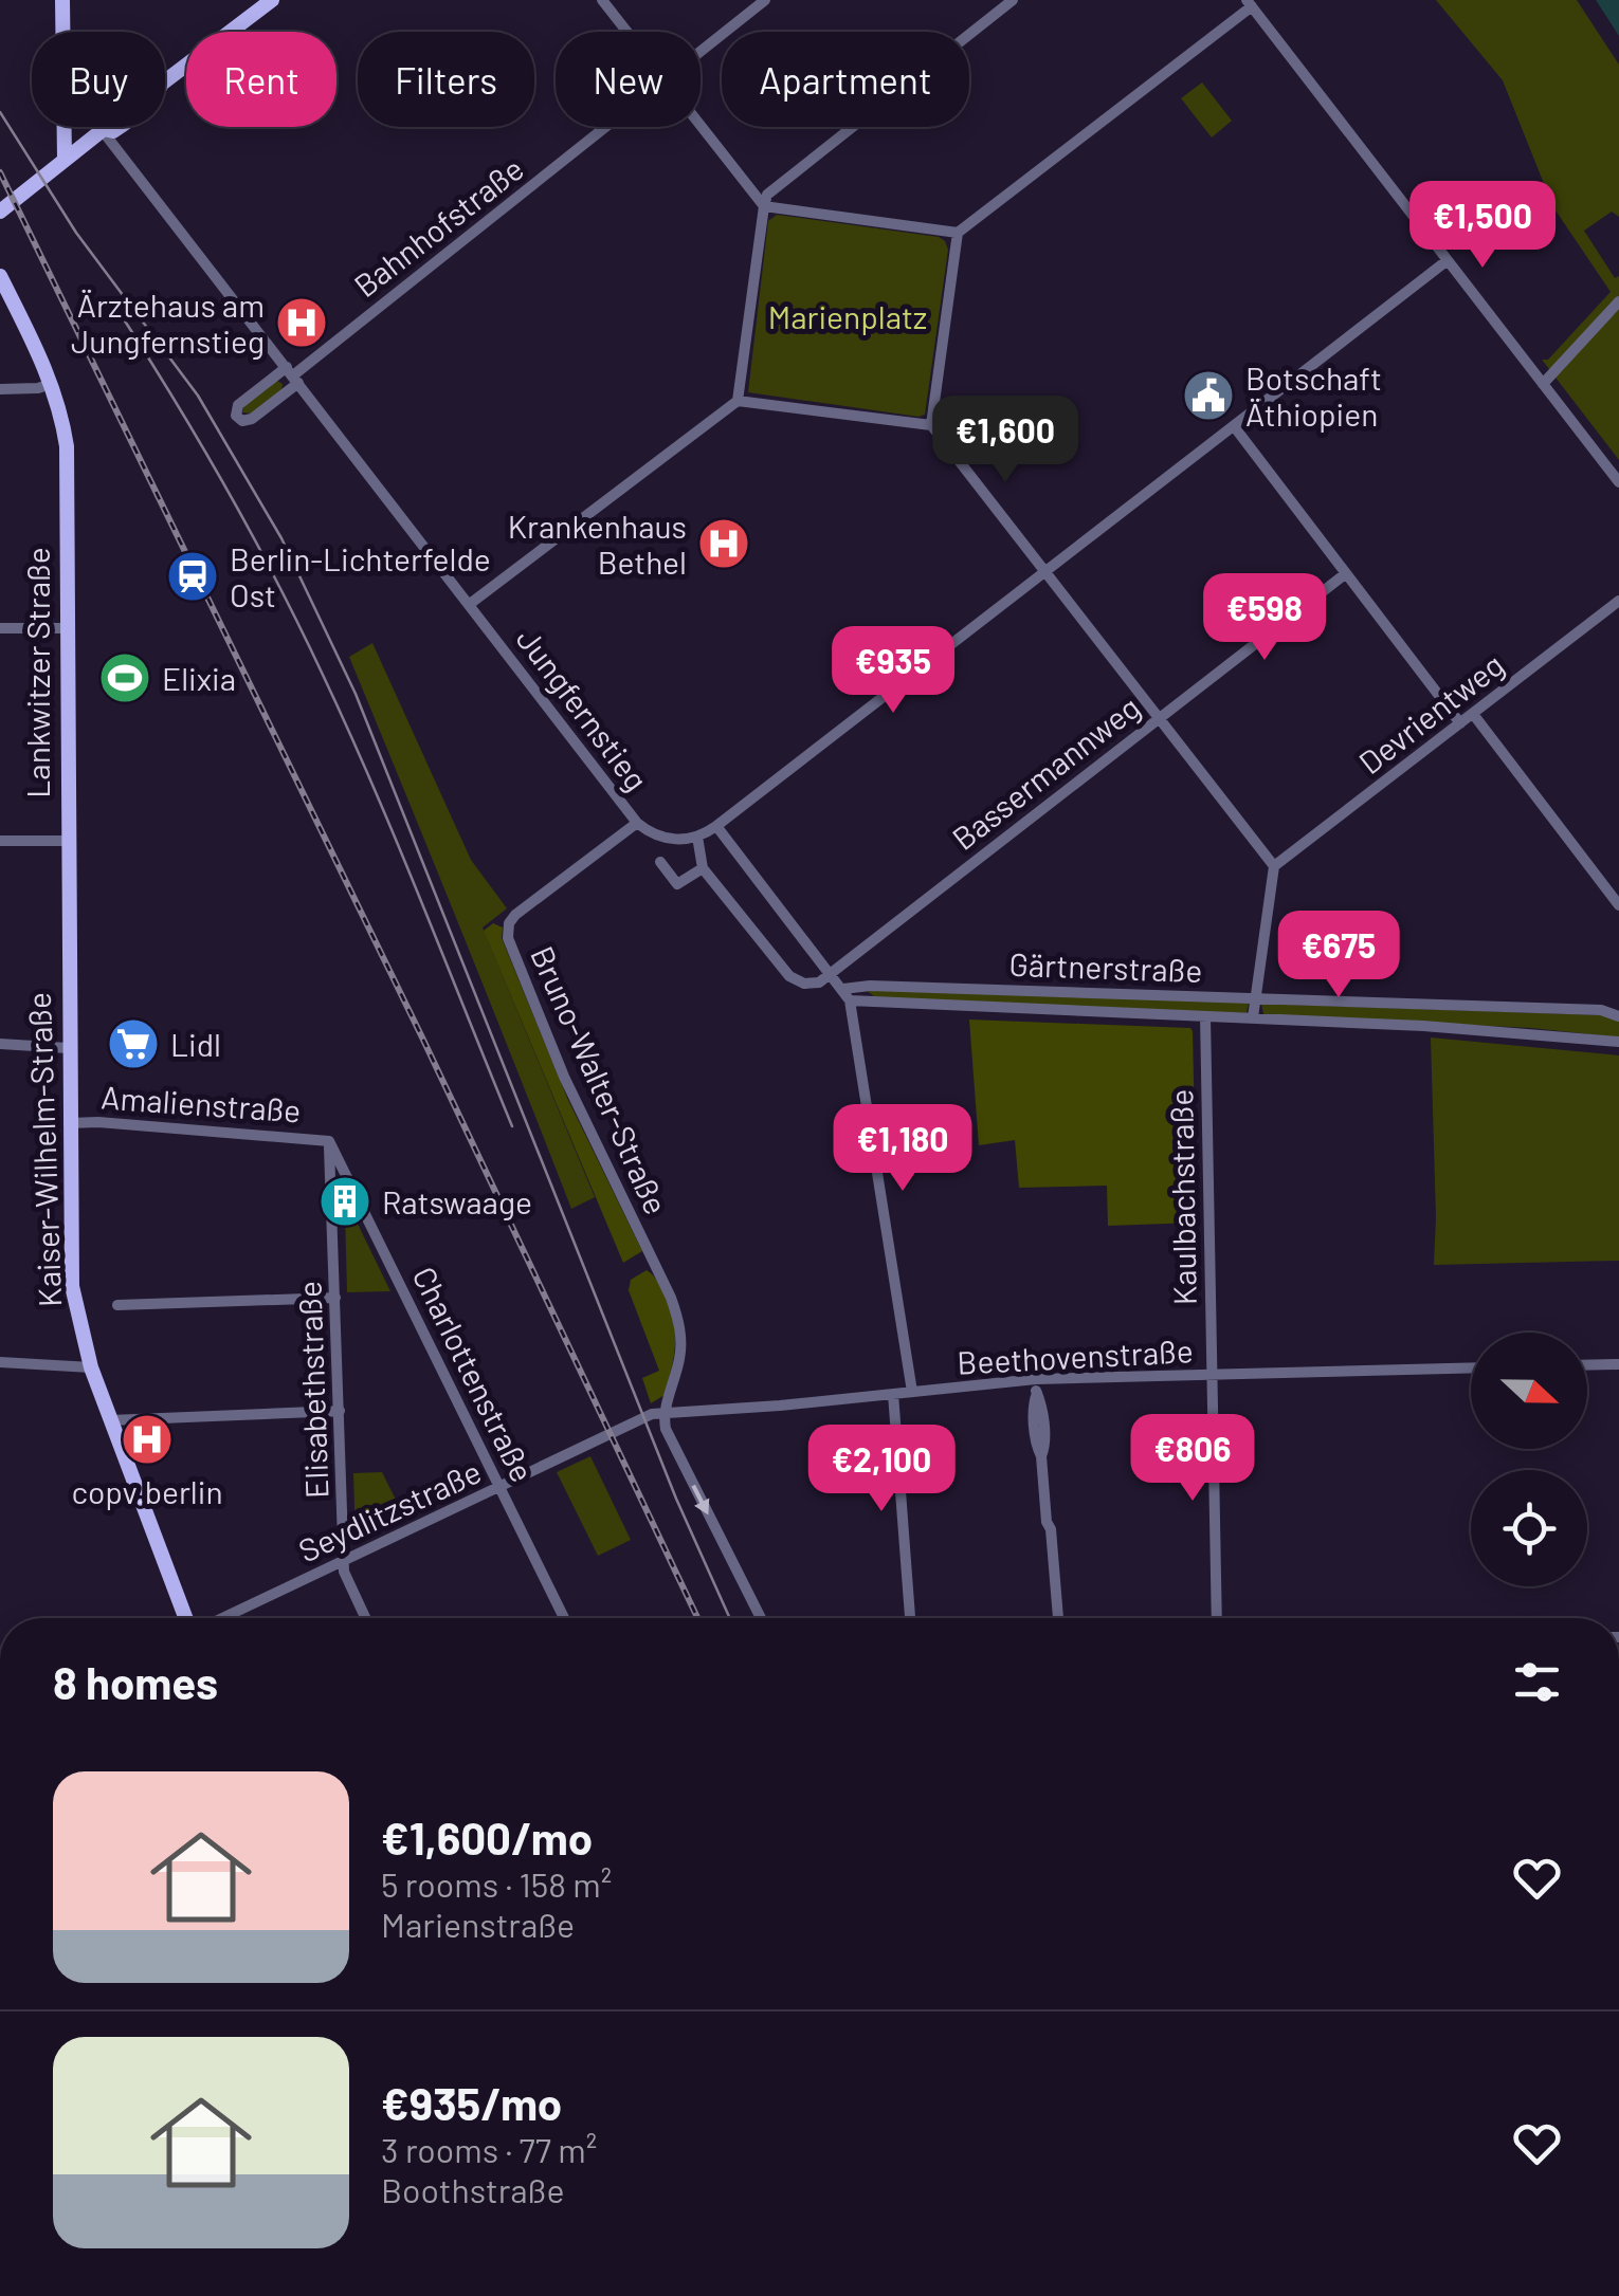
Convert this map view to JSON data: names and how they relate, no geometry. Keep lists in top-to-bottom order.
{
  "streets": {
    "main road": ["Lankwitzer Straße", "Kaiser-Wilhelm-Straße"],
    "street": [
      "Bahnhofstraße",
      "Jungfernstieg",
      "Devrientweg",
      "Bassermannweg",
      "Gärtnerstraße",
      "Bruno-Walter-Straße",
      "Amalienstraße",
      "Kaulbachstraße",
      "Beethovenstraße",
      "Charlottenstraße",
      "Elisabethstraße",
      "Seydlitzstraße"
    ]
  },
  "crossings": [
    ["Bahnhofstraße", "Jungfernstieg"],
    ["Lankwitzer Straße", "Kaiser-Wilhelm-Straße"],
    ["Jungfernstieg", "Bruno-Walter-Straße"],
    ["Gärtnerstraße", "Kaulbachstraße"],
    ["Bruno-Walter-Straße", "Beethovenstraße"],
    ["Bruno-Walter-Straße", "Seydlitzstraße"],
    ["Amalienstraße", "Kaiser-Wilhelm-Straße"],
    ["Amalienstraße", "Charlottenstraße"],
    ["Amalienstraße", "Elisabethstraße"],
    ["Kaulbachstraße", "Beethovenstraße"],
    ["Beethovenstraße", "Seydlitzstraße"],
    ["Charlottenstraße", "Elisabethstraße"],
    ["Charlottenstraße", "Seydlitzstraße"],
    ["Elisabethstraße", "Seydlitzstraße"]
  ],
  "parks": ["Marienplatz"],
  "places": {
    "hospital": ["Ärztehaus am Jungfernstieg", "Krankenhaus Bethel", "copv.berlin"],
    "public building": ["Botschaft Äthiopien"],
    "station": ["Berlin-Lichterfelde Ost"],
    "sports": ["Elixia"],
    "supermarket": ["Lidl"],
    "building": ["Ratswaage"]
  },
  "north": "right",
  "page": {
    "chip": [
      "Buy",
      "Rent",
      "Filters",
      "New",
      "Apartment"
    ],
    "price": [
      "€1,500",
      "€1,600",
      "€598",
      "€935",
      "€675",
      "€1,180",
      "€806",
      "€2,100"
    ],
    "heading": "8 homes",
    "list": [
      {
        "name": "€1,600/mo",
        "note": "5 rooms · 158 m² · Marienstraße"
      },
      {
        "name": "€935/mo",
        "note": "3 rooms · 77 m² · Boothstraße"
      }
    ]
  }
}
